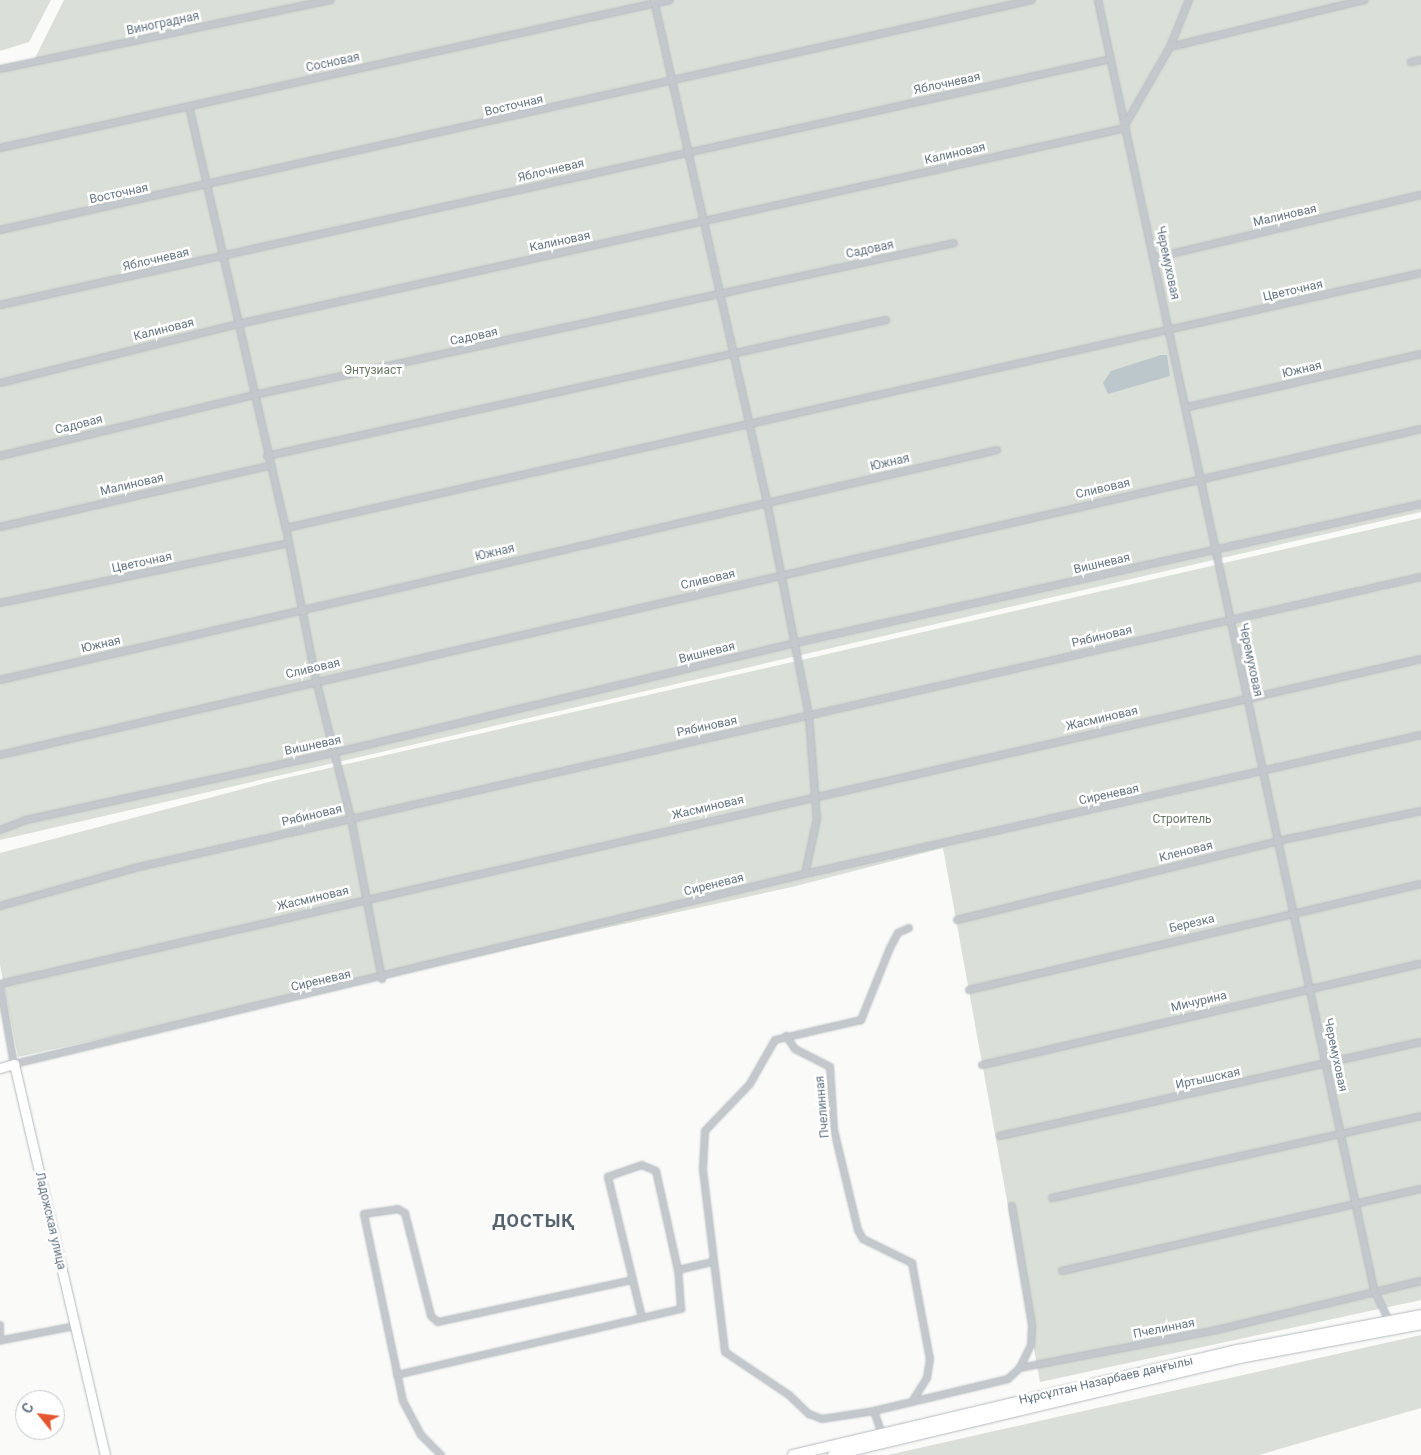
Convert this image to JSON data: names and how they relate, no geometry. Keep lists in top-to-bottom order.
{
  "streets": {
    "main road": ["Ладожская улица", "Нұрсұлтан Назарбаев даңғылы"],
    "street": [
      "Виноградная",
      "Сосновая",
      "Яблочневая",
      "Восточная",
      "Калиновая",
      "Малиновая",
      "Садовая",
      "Черемуховая",
      "Цветочная",
      "Южная",
      "Сливовая",
      "Вишневая",
      "Рябиновая",
      "Жасминовая",
      "Сиреневая",
      "Кленовая",
      "Березка",
      "Мичурина",
      "Иртышская",
      "Пчелинная"
    ]
  },
  "crossings": [
    ["Яблочневая", "Черемуховая"],
    ["Калиновая", "Черемуховая"],
    ["Малиновая", "Черемуховая"],
    ["Черемуховая", "Цветочная"],
    ["Черемуховая", "Южная"],
    ["Черемуховая", "Сливовая"],
    ["Черемуховая", "Вишневая"],
    ["Черемуховая", "Рябиновая"],
    ["Черемуховая", "Жасминовая"],
    ["Черемуховая", "Сиреневая"],
    ["Черемуховая", "Кленовая"],
    ["Черемуховая", "Березка"],
    ["Черемуховая", "Мичурина"],
    ["Черемуховая", "Иртышская"],
    ["Черемуховая", "Пчелинная"],
    ["Черемуховая", "Нұрсұлтан Назарбаев даңғылы"],
    ["Жасминовая", "Ладожская улица"],
    ["Сиреневая", "Ладожская улица"]
  ],
  "districts": ["ДОСТЫҚ"],
  "parks": ["Энтузиаст", "Строитель"],
  "north": "top left"
}
